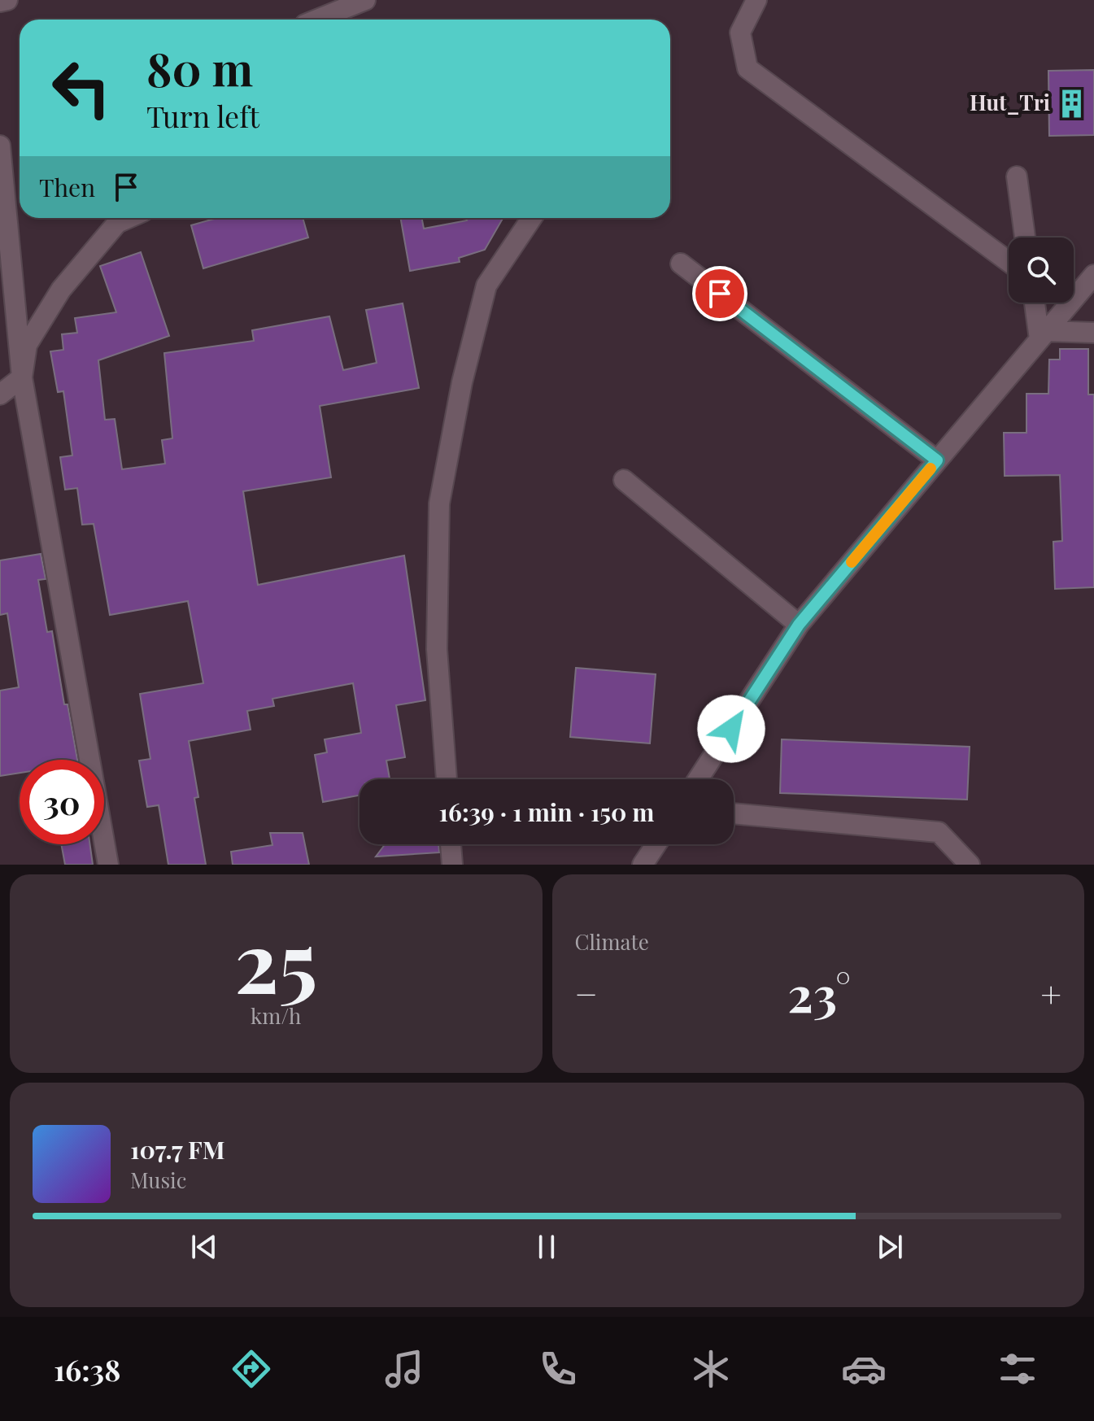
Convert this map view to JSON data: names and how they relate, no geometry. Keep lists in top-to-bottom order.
{
  "places": {
    "building": ["Hut_Tri"]
  },
  "page": {
    "turn": ["80 m", "Turn left"],
    "then": "Then",
    "limit": "30",
    "trip": "16:39 · 1 min · 150 m",
    "tile": [
      ["25", "km/h"],
      "Climate"
    ],
    "heat": ["−", "23°", "+"],
    "song": ["107.7 FM", "Music"],
    "tabs": "16:38"
  }
}
